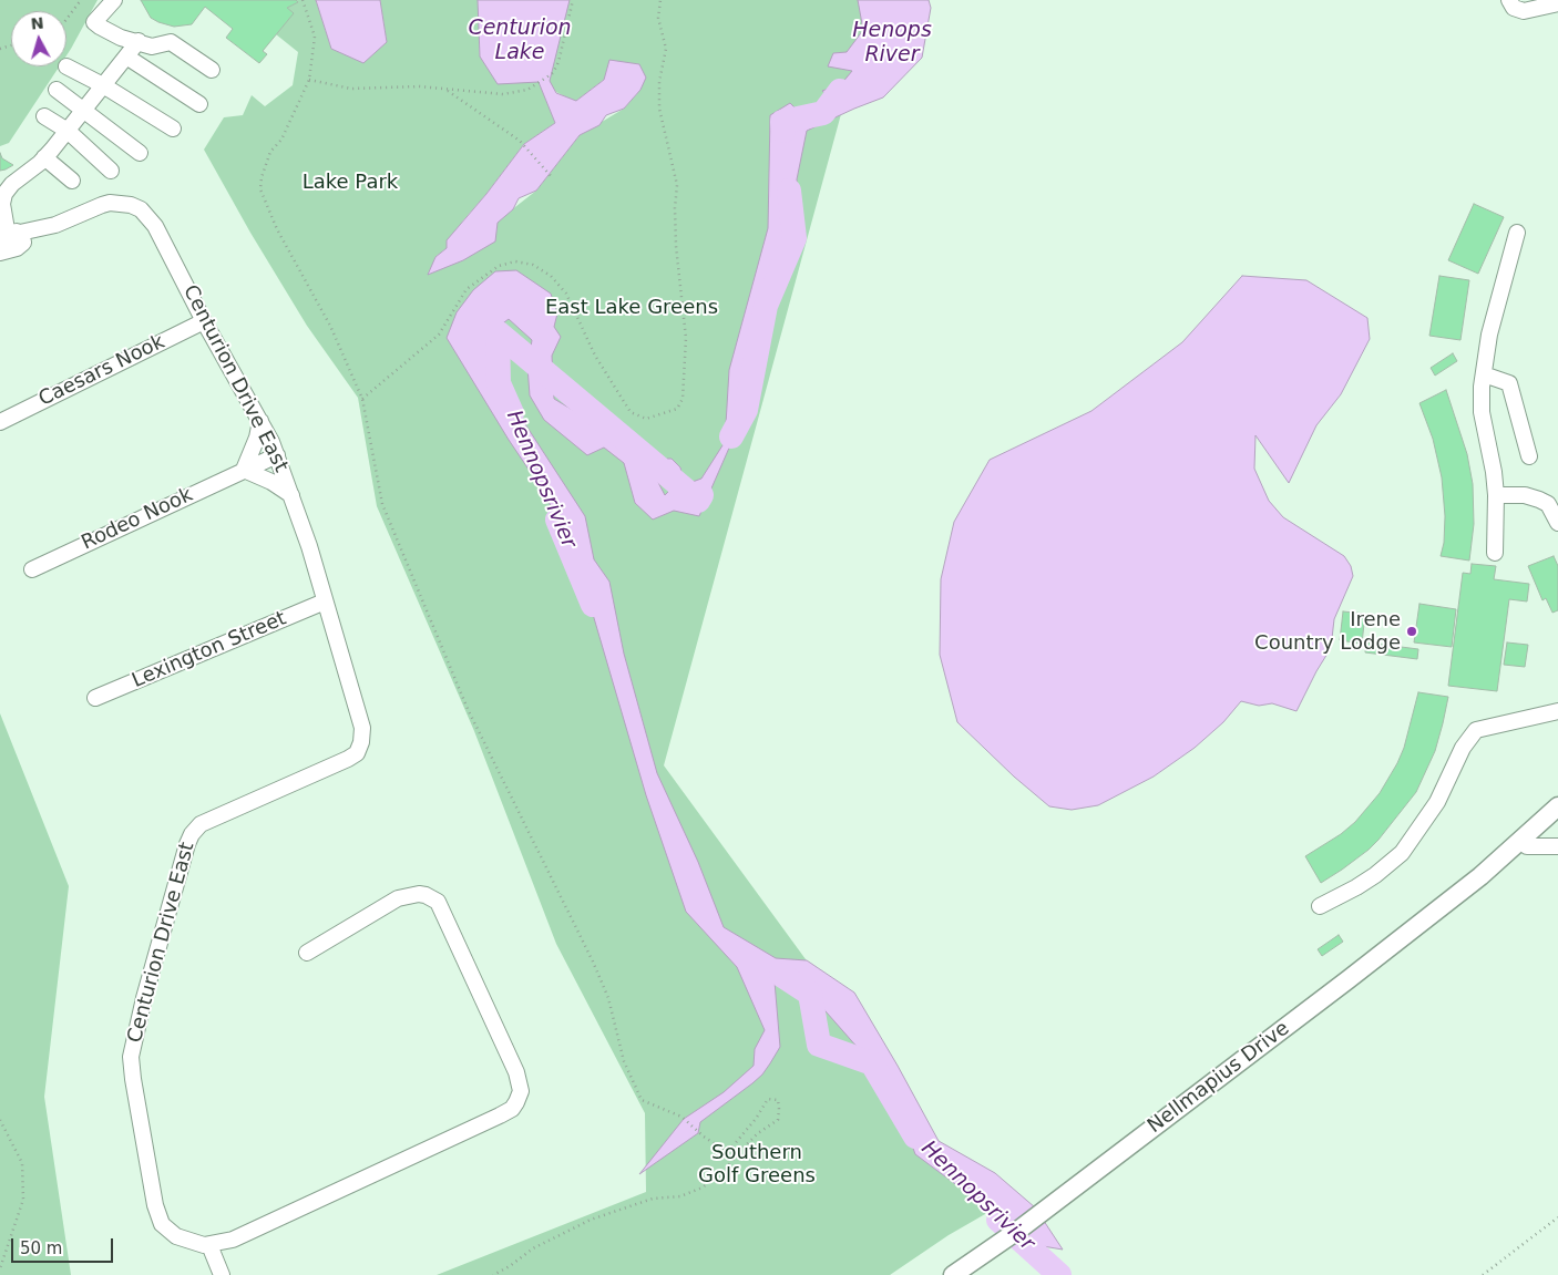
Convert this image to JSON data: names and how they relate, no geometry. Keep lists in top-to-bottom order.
{
  "streets": {
    "main road": ["Nellmapius Drive"],
    "street": [
      "Caesars Nook",
      "Centurion Drive East",
      "Rodeo Nook",
      "Lexington Street"
    ]
  },
  "crossings": [
    ["Caesars Nook", "Centurion Drive East"],
    ["Centurion Drive East", "Rodeo Nook"],
    ["Centurion Drive East", "Lexington Street"]
  ],
  "water": ["Centurion Lake", "Henops River", "Hennopsrivier"],
  "parks": ["Lake Park", "East Lake Greens", "Southern Golf Greens"],
  "places": ["Irene Country Lodge"],
  "scale_bar": "50 m",
  "north": "top"
}
